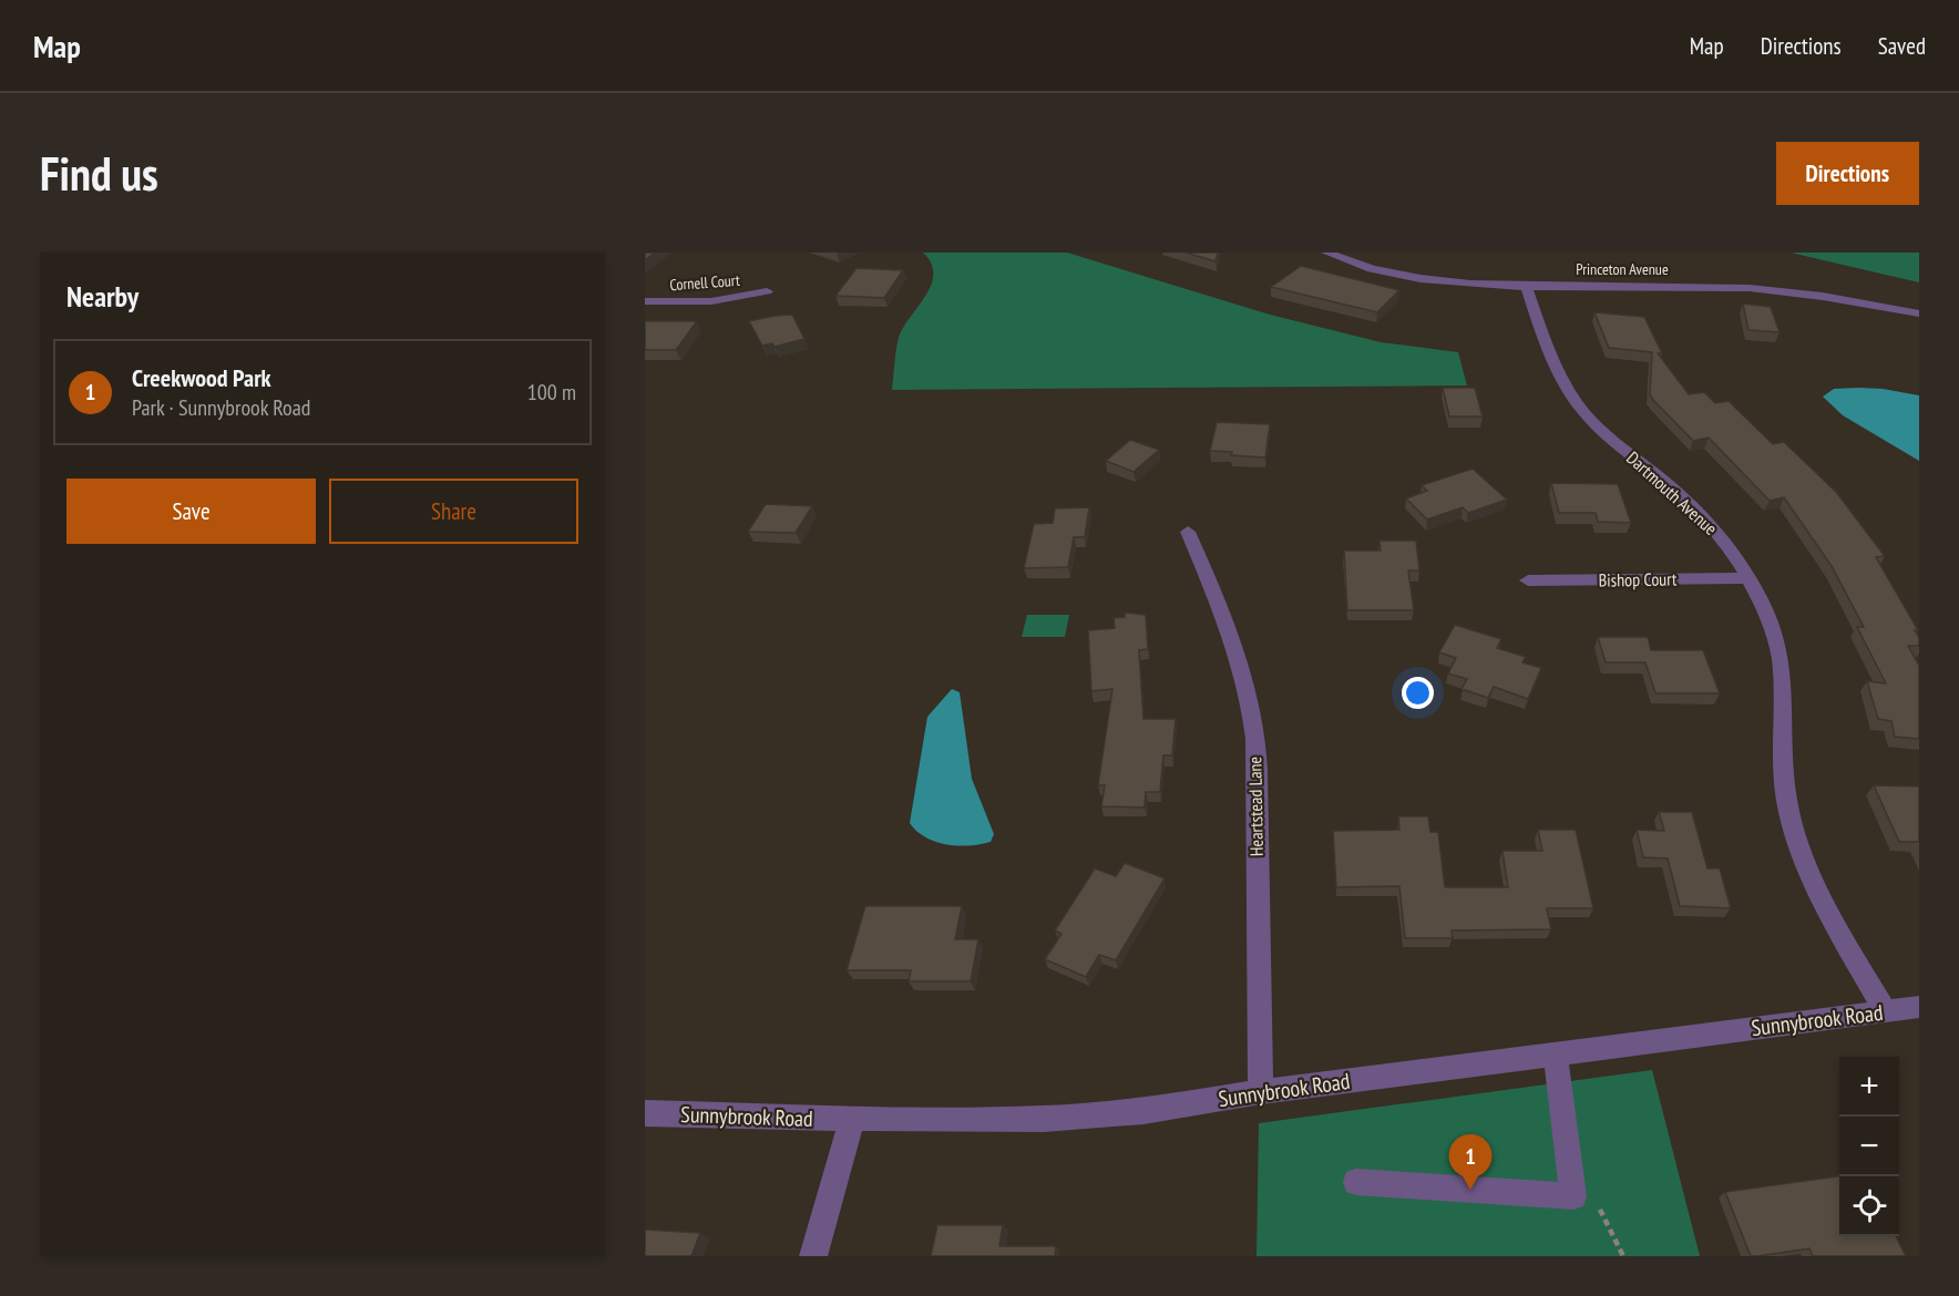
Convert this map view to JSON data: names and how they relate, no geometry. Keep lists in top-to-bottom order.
{
  "streets": {
    "street": [
      "Princeton Avenue",
      "Cornell Court",
      "Dartmouth Avenue",
      "Bishop Court",
      "Heartstead Lane",
      "Sunnybrook Road"
    ]
  },
  "crossings": [
    ["Princeton Avenue", "Dartmouth Avenue"],
    ["Dartmouth Avenue", "Bishop Court"],
    ["Dartmouth Avenue", "Sunnybrook Road"],
    ["Heartstead Lane", "Sunnybrook Road"]
  ],
  "page": {
    "header": "Map",
    "nav": ["Map", "Directions", "Saved"],
    "buttons": [
      "Directions",
      ["Save", "Share"]
    ],
    "title": "Find us",
    "heading": "Nearby",
    "list": [
      {
        "mark": "1",
        "name": "Creekwood Park",
        "note": "Park · Sunnybrook Road",
        "value": "100 m"
      }
    ],
    "map_buttons": ["+", "−"],
    "pins": "1"
  }
}
